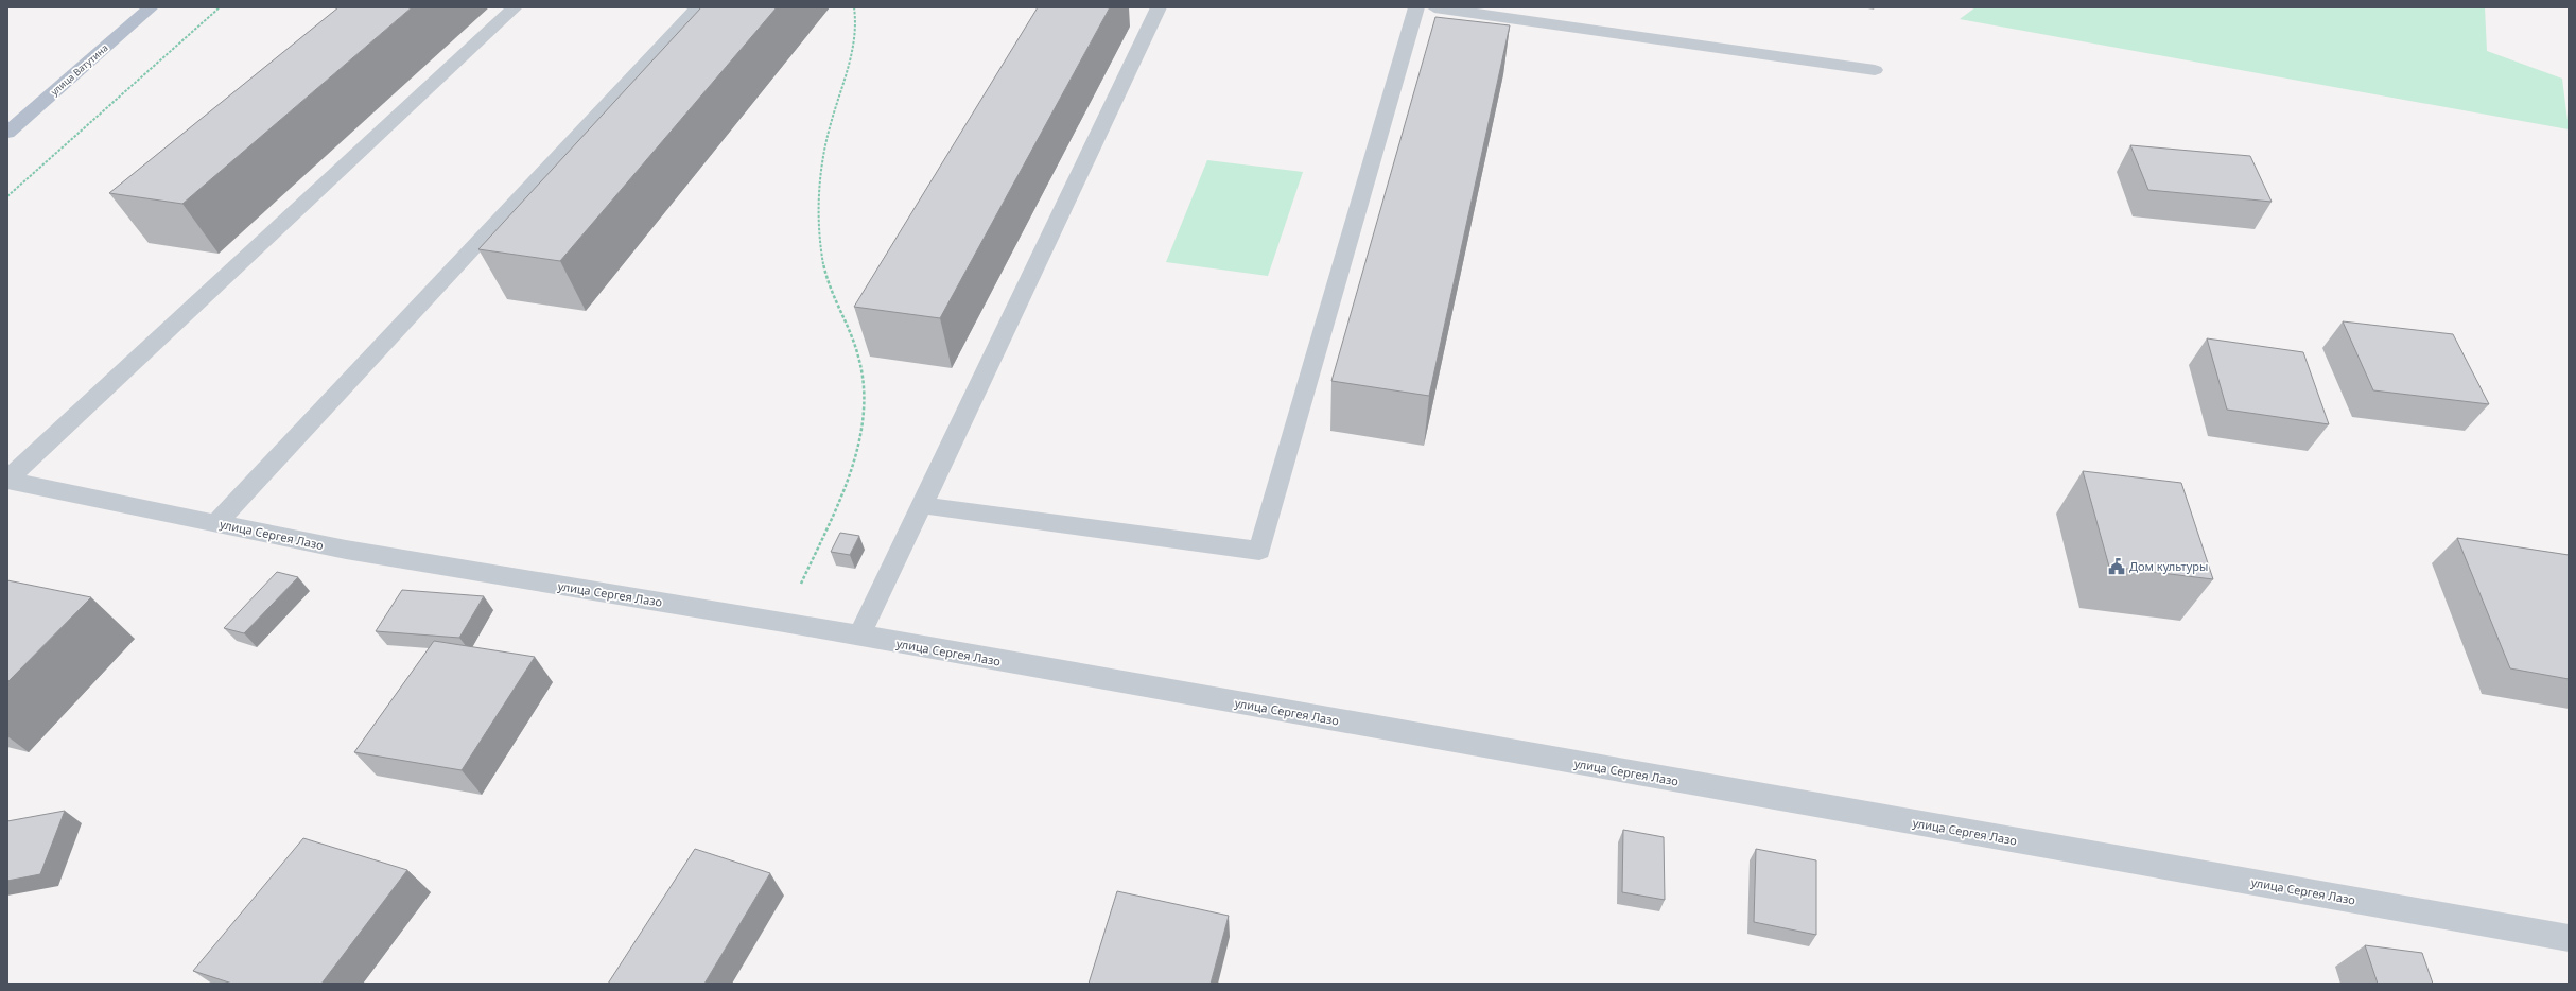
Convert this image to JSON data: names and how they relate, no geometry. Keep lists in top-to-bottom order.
{
  "streets": {
    "main road": ["улица Ватутина"],
    "street": ["улица Сергея Лазо"]
  },
  "places": {
    "public building": ["Дом культуры"]
  }
}
